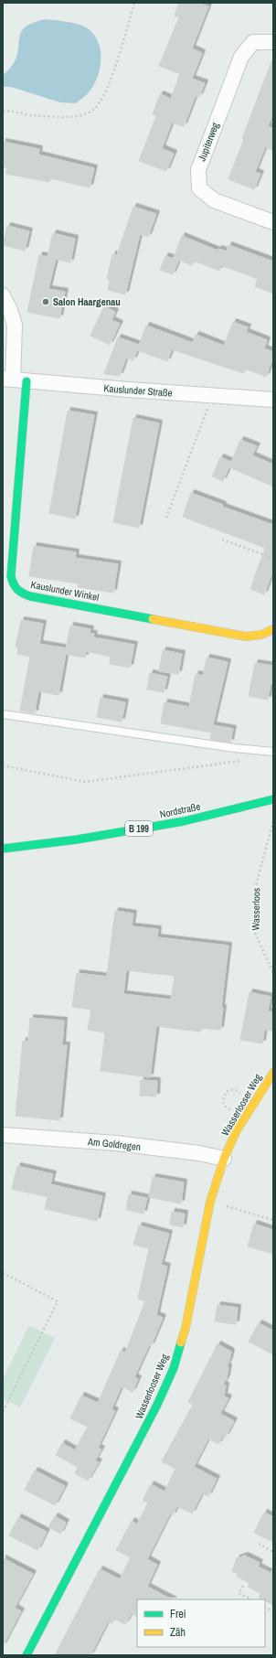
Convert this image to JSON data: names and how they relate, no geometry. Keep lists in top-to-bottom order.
{
  "streets": {
    "street": [
      "Jupiterweg",
      "Kauslunder Straße",
      "Kauslunder Winkel",
      "Nordstraße",
      "B 199",
      "Wasserlooser Weg",
      "Am Goldregen"
    ],
    "path": ["Wasserloos"]
  },
  "crossings": [
    ["Kauslunder Straße", "Kauslunder Winkel"],
    ["Wasserlooser Weg", "Am Goldregen"]
  ],
  "places": ["Salon Haargenau"],
  "legend": ["Frei", "Zäh"]
}
